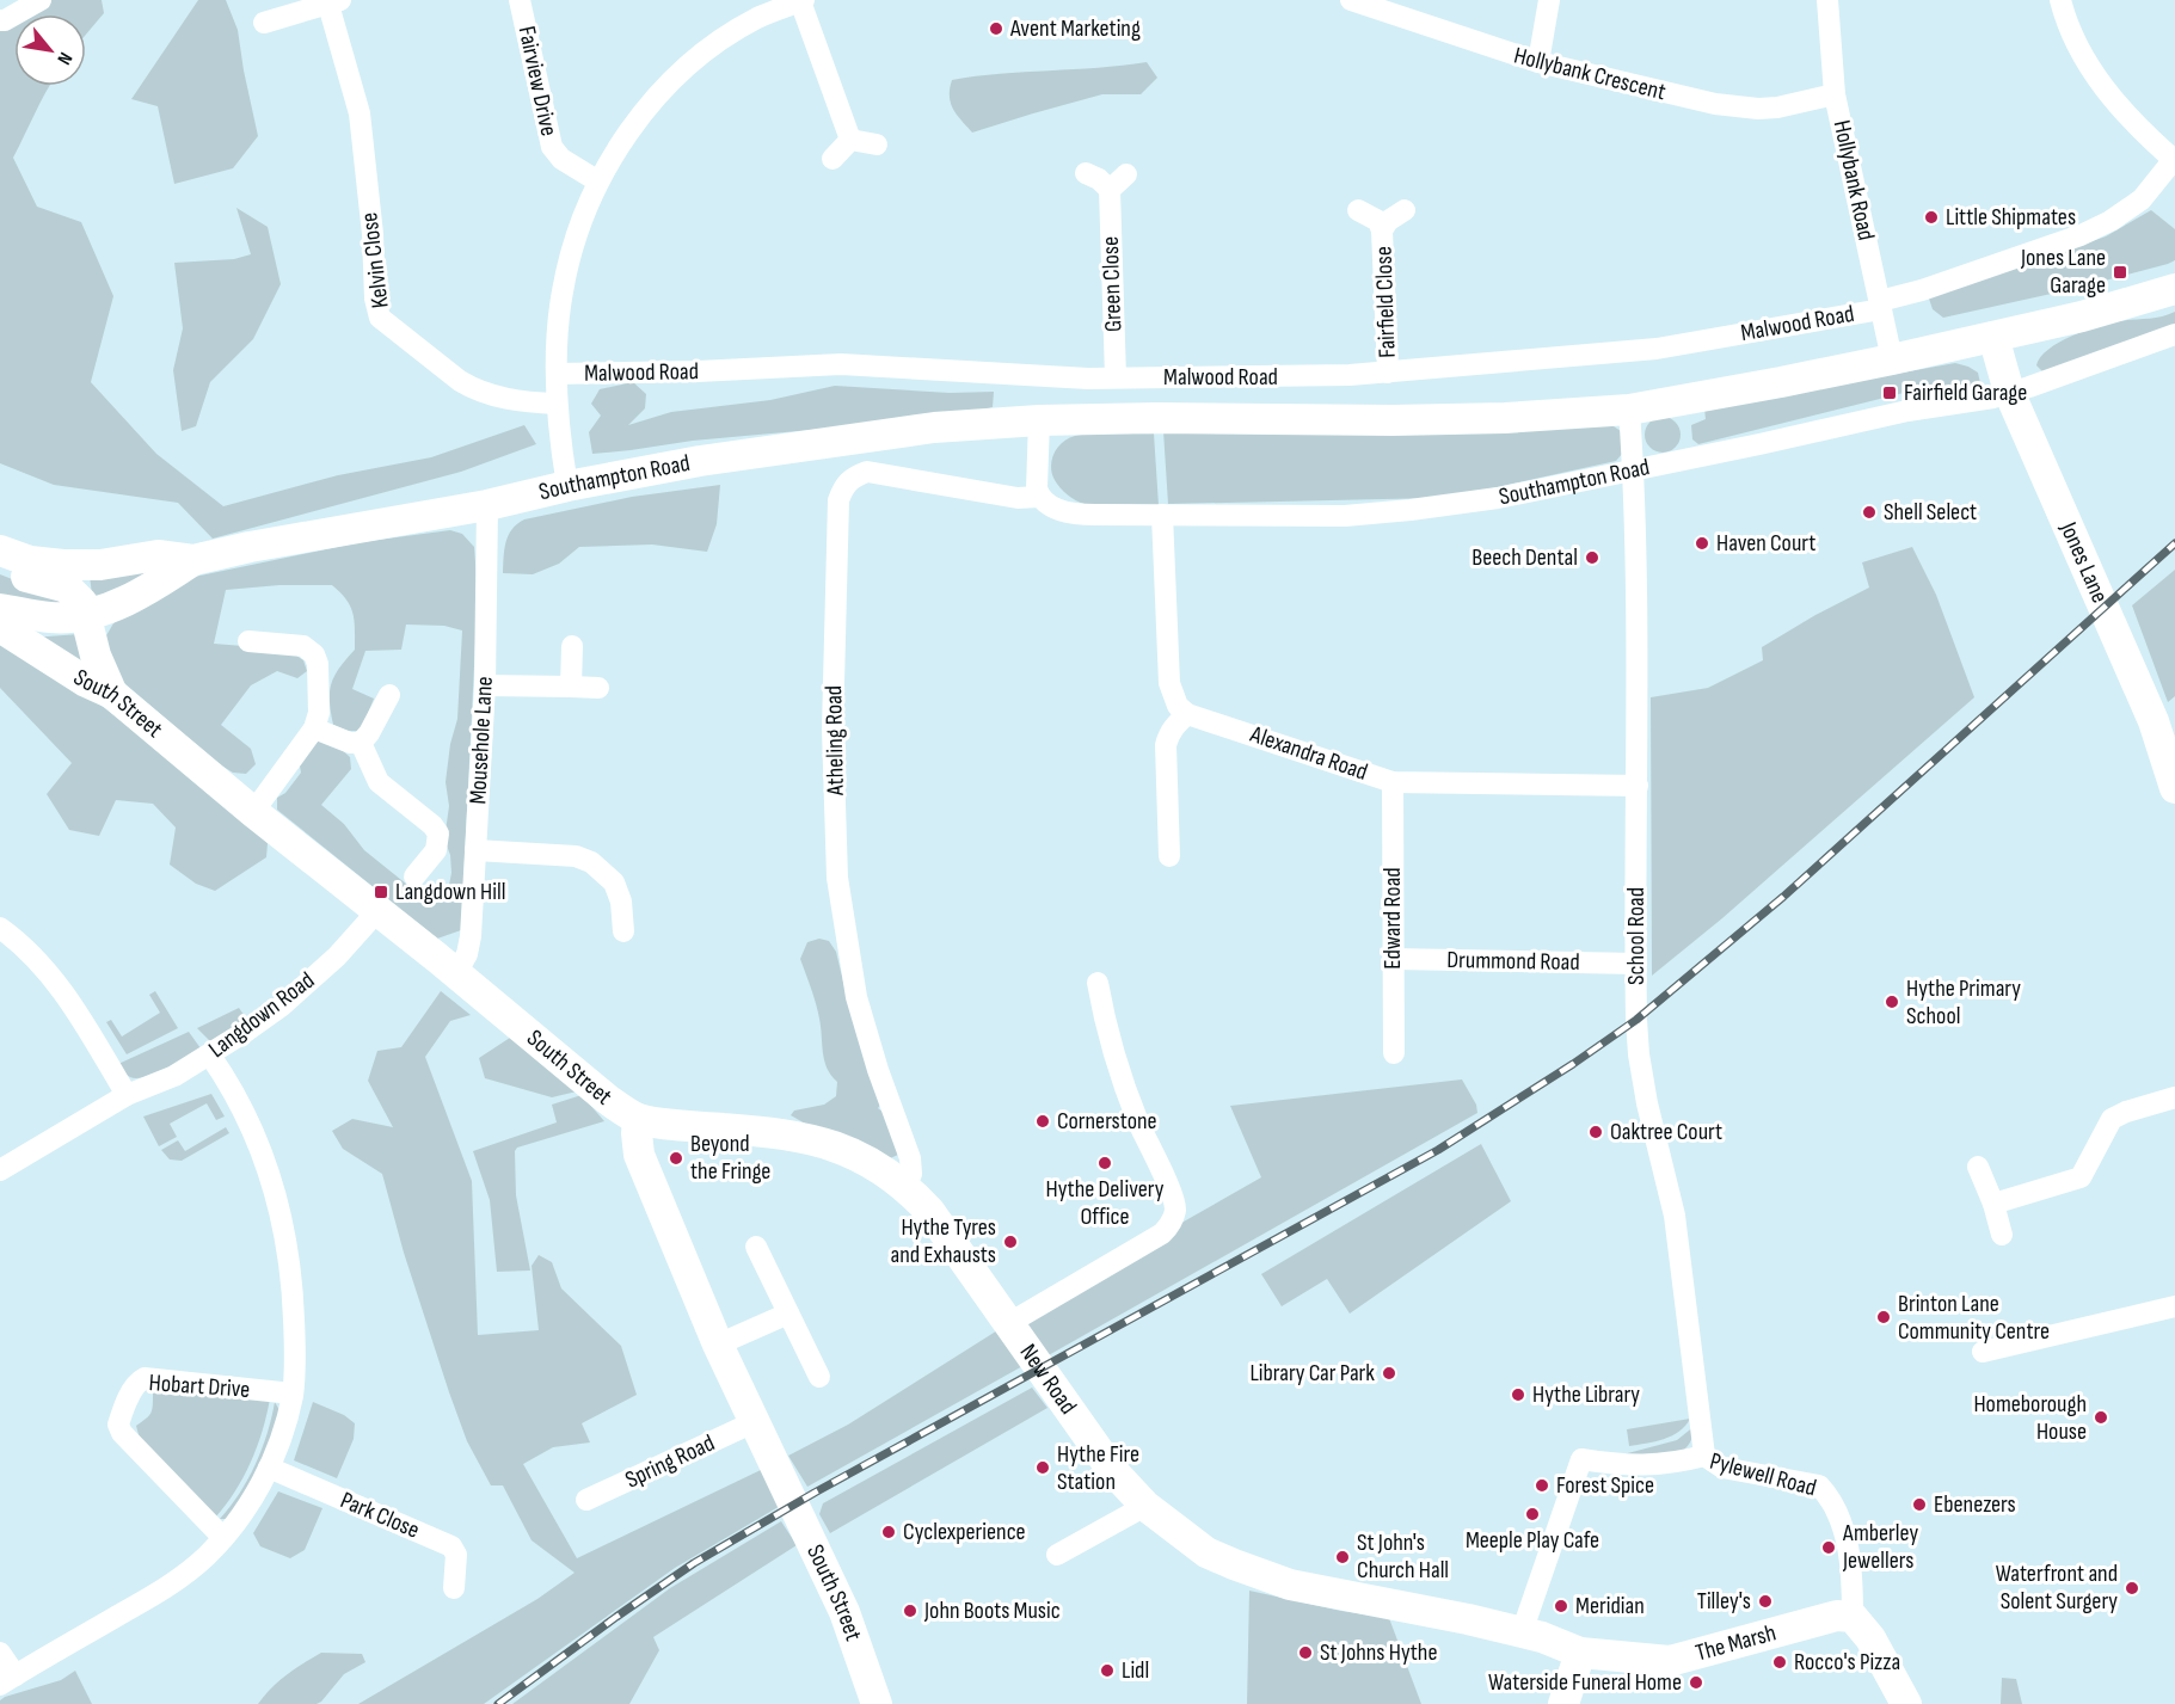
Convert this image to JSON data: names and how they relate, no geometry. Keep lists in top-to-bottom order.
{
  "streets": {
    "street": [
      "Hollybank Crescent",
      "Fairview Drive",
      "Hollybank Road",
      "Kelvin Close",
      "Green Close",
      "Fairfield Close",
      "Malwood Road",
      "Southampton Road",
      "Jones Lane",
      "South Street",
      "Mousehole Lane",
      "Atheling Road",
      "Alexandra Road",
      "Edward Road",
      "School Road",
      "Drummond Road",
      "Langdown Road",
      "New Road",
      "Hobart Drive",
      "Spring Road",
      "Pylewell Road",
      "Park Close",
      "The Marsh"
    ]
  },
  "crossings": [
    ["Hollybank Crescent", "Hollybank Road"],
    ["Hollybank Road", "Malwood Road"],
    ["Hollybank Road", "Southampton Road"],
    ["Green Close", "Malwood Road"],
    ["Fairfield Close", "Malwood Road"],
    ["Southampton Road", "Jones Lane"],
    ["Southampton Road", "Mousehole Lane"],
    ["Southampton Road", "Atheling Road"],
    ["Southampton Road", "School Road"],
    ["South Street", "Mousehole Lane"],
    ["South Street", "Langdown Road"],
    ["South Street", "New Road"],
    ["South Street", "Spring Road"],
    ["Atheling Road", "New Road"],
    ["Alexandra Road", "Edward Road"],
    ["Alexandra Road", "School Road"],
    ["Edward Road", "Drummond Road"],
    ["School Road", "Drummond Road"],
    ["School Road", "Pylewell Road"],
    ["New Road", "Pylewell Road"],
    ["New Road", "The Marsh"],
    ["Pylewell Road", "The Marsh"]
  ],
  "places": {
    "other": [
      "Avent Marketing",
      "Little Shipmates",
      "Shell Select",
      "Haven Court",
      "Beech Dental",
      "Hythe Primary School",
      "Cornerstone",
      "Oaktree Court",
      "Beyond the Fringe",
      "Hythe Delivery Office",
      "Hythe Tyres and Exhausts",
      "Brinton Lane Community Centre",
      "Library Car Park",
      "Hythe Library",
      "Homeborough House",
      "Hythe Fire Station",
      "Forest Spice",
      "Ebenezers",
      "Meeple Play Cafe",
      "Cyclexperience",
      "Amberley Jewellers",
      "St John's Church Hall",
      "Waterfront and Solent Surgery",
      "Tilley's",
      "Meridian",
      "John Boots Music",
      "St Johns Hythe",
      "Rocco's Pizza",
      "Lidl",
      "Waterside Funeral Home"
    ],
    "transit": ["Jones Lane Garage", "Fairfield Garage", "Langdown Hill"]
  },
  "north": "bottom right"
}
